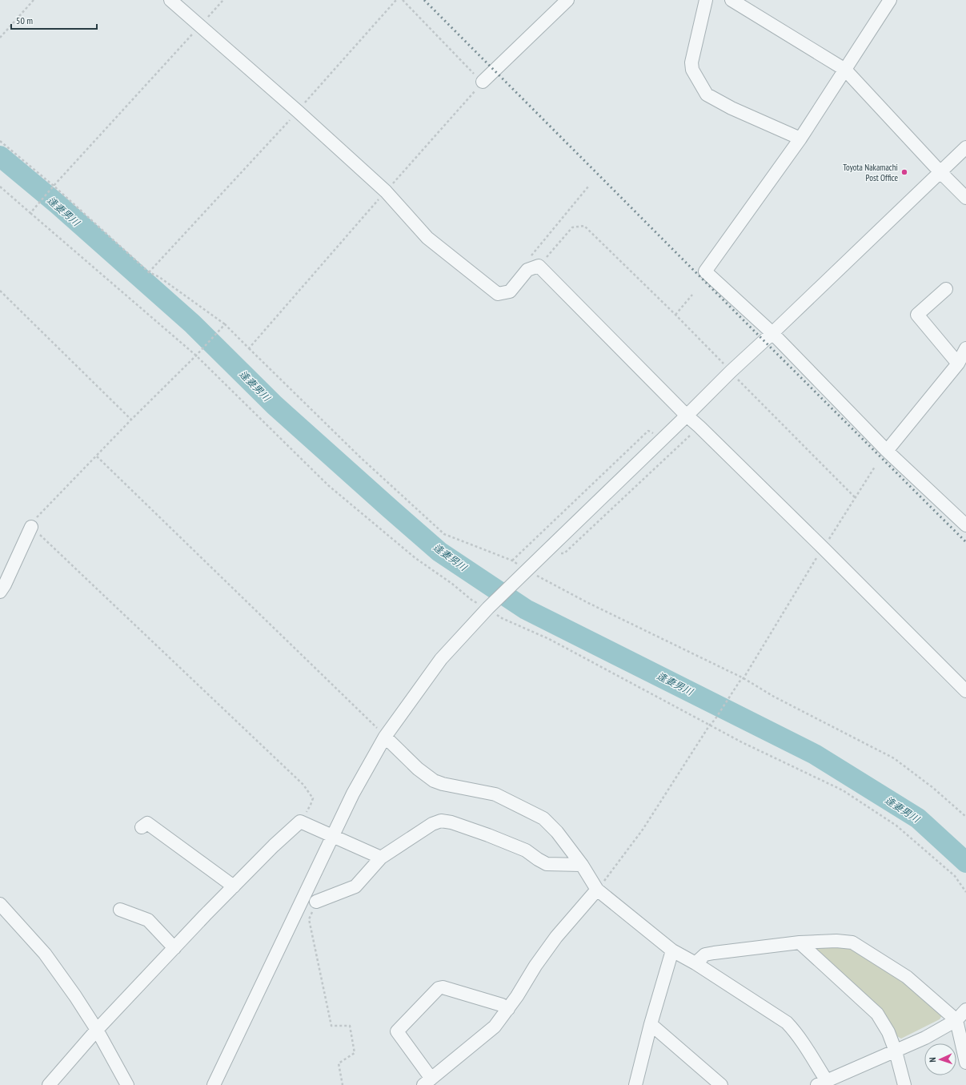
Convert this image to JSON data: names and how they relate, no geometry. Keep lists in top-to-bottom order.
{
  "water": ["逢妻男川"],
  "places": ["Toyota Nakamachi Post Office"],
  "scale_bar": "50 m",
  "north": "left"
}
